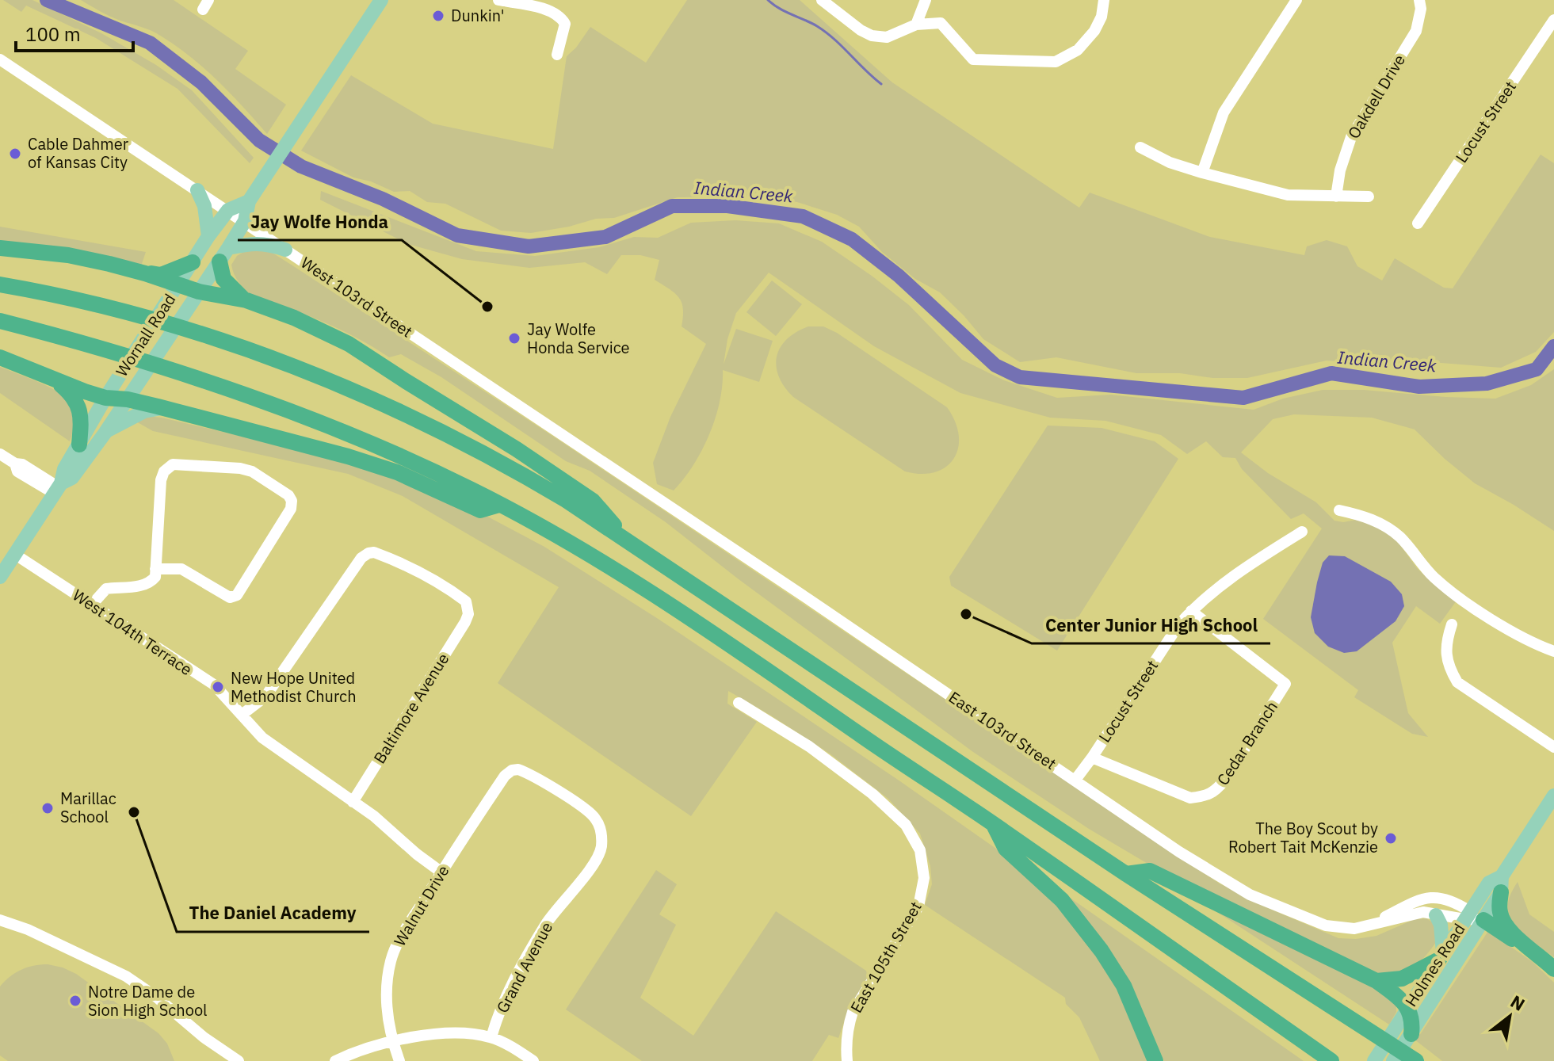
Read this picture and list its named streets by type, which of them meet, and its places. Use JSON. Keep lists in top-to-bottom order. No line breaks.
{"streets":{"main road":["Wornall Road","Holmes Road"],"street":["Oakdell Drive","Locust Street","West 103rd Street","West 104th Terrace","Baltimore Avenue","East 103rd Street","Cedar Branch","Walnut Drive","East 105th Street","Grand Avenue"]},"crossings":[["Locust Street","East 103rd Street"],["Locust Street","Cedar Branch"],["West 103rd Street","Wornall Road"],["West 103rd Street","East 103rd Street"],["Wornall Road","West 104th Terrace"],["West 104th Terrace","Baltimore Avenue"],["West 104th Terrace","Walnut Drive"],["East 103rd Street","Holmes Road"],["Walnut Drive","Grand Avenue"]],"water":["Indian Creek"],"places":["Dunkin'","Cable Dahmer of Kansas City","Jay Wolfe Honda","Jay Wolfe Honda Service","Center Junior High School","New Hope United Methodist Church","Marillac School","The Daniel Academy","The Boy Scout by Robert Tait McKenzie","Notre Dame de Sion High School"],"scale_bar":"100 m","north":"top right"}
